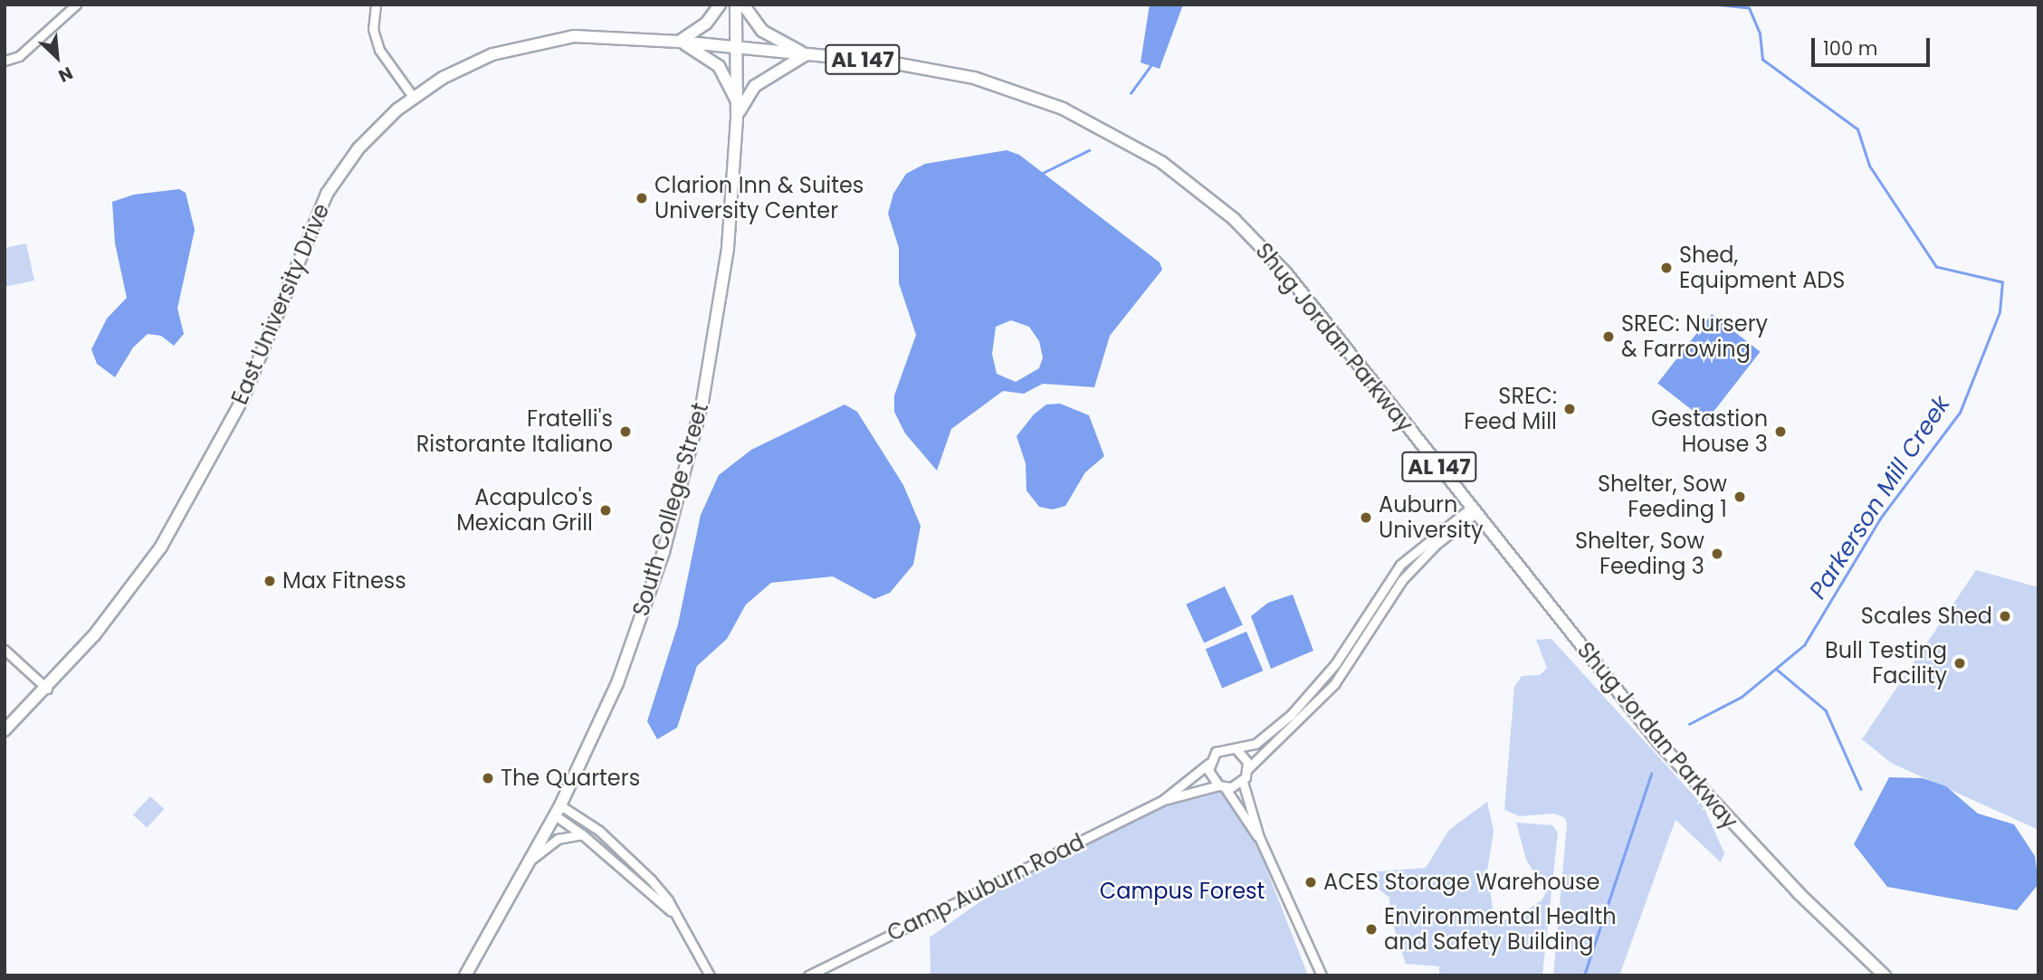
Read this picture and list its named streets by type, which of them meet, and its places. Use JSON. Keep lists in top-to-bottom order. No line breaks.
{"streets":{"main road":["AL 147","East University Drive","Shug Jordan Parkway","South College Street"],"street":["Camp Auburn Road"]},"crossings":[["East University Drive","Shug Jordan Parkway"],["East University Drive","South College Street"],["Shug Jordan Parkway","South College Street"]],"water":["Parkerson Mill Creek"],"parks":["Campus Forest"],"places":["Clarion Inn & Suites University Center","Shed, Equipment ADS","SREC: Nursery & Farrowing","SREC: Feed Mill","Fratelli's Ristorante Italiano","Gestastion House 3","Shelter, Sow Feeding 1","Acapulco's Mexican Grill","Auburn University","Shelter, Sow Feeding 3","Max Fitness","Scales Shed","Bull Testing Facility","The Quarters","ACES Storage Warehouse","Environmental Health and Safety Building"],"scale_bar":"100 m","north":"bottom right"}
